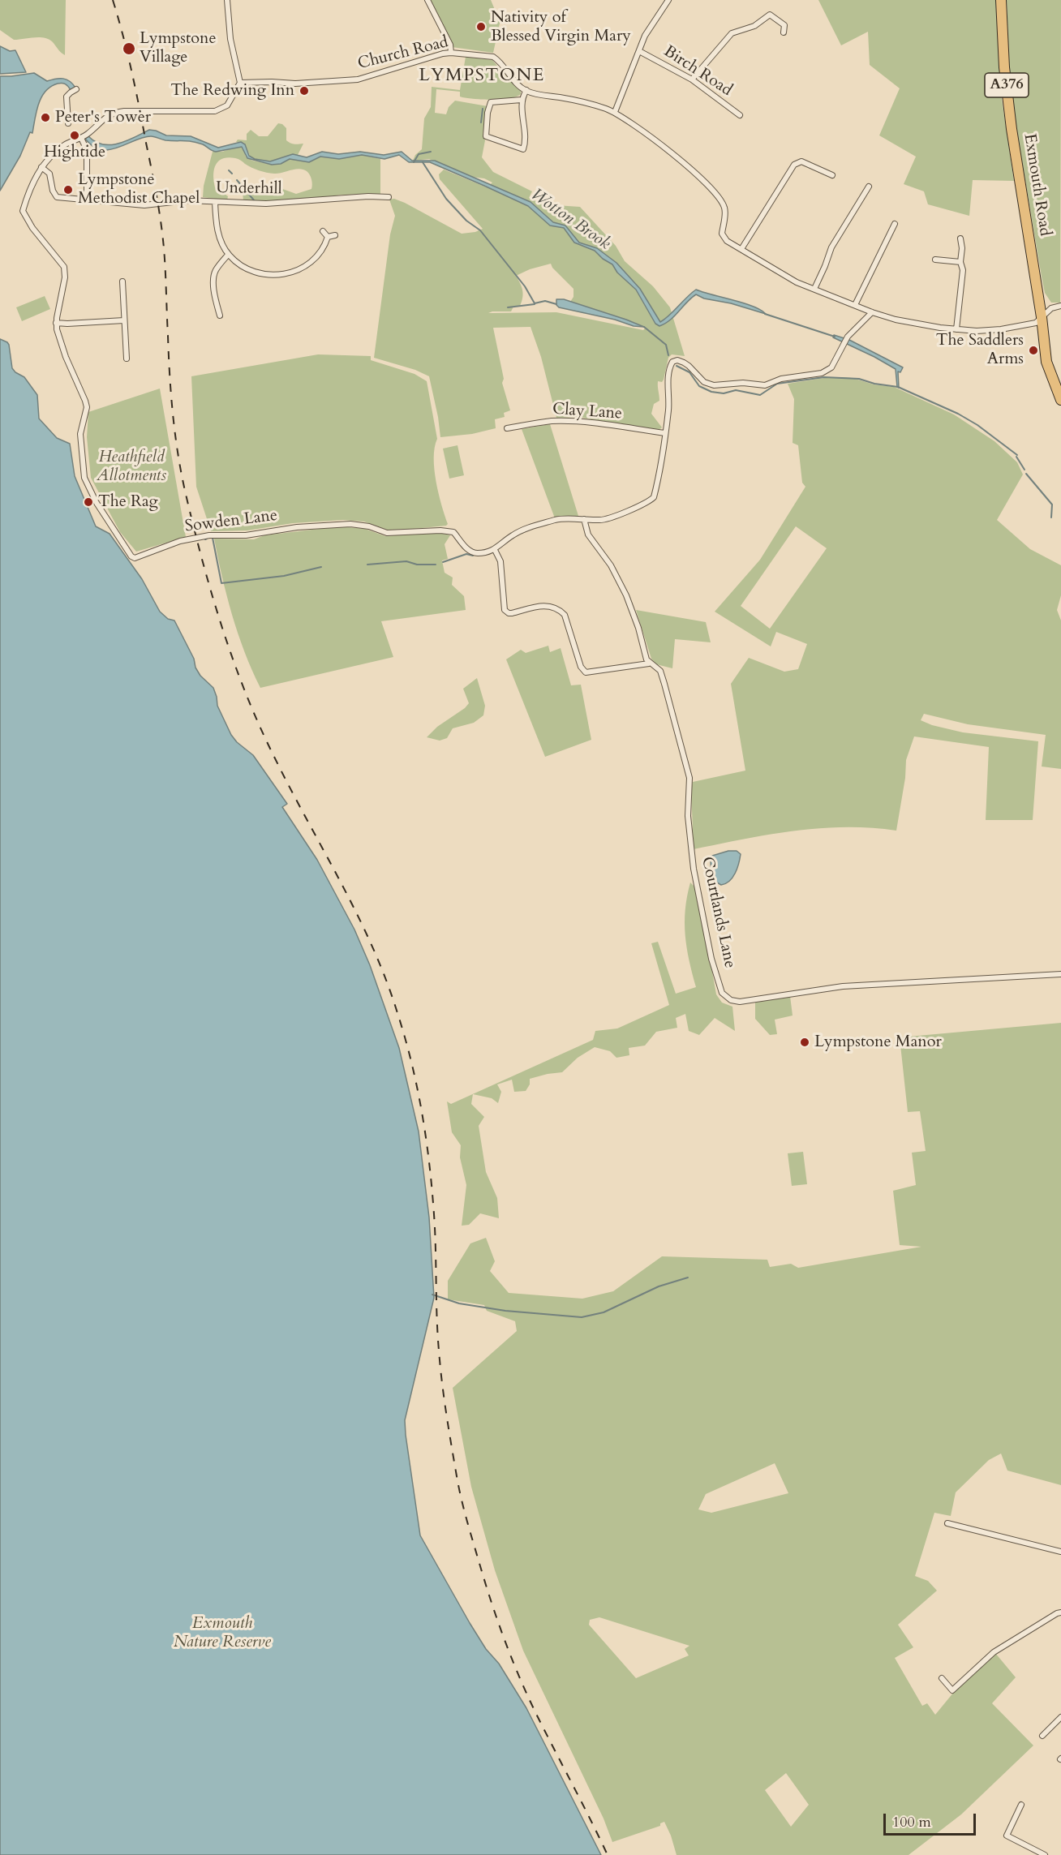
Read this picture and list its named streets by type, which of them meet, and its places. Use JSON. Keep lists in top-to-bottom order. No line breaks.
{"streets":{"highway":["A376","Exmouth Road"],"street":["Church Road","Birch Road","Underhill","Clay Lane","Sowden Lane","Courtlands Lane"]},"crossings":[["Underhill","Sowden Lane"]],"districts":["LYMPSTONE"],"water":["Wotton Brook"],"parks":["Heathfield Allotments","Exmouth Nature Reserve"],"places":["Nativity of Blessed Virgin Mary","Lympstone Village","The Redwing Inn","Peter's Tower","Hightide","Lympstone Methodist Chapel","The Saddlers Arms","The Rag","Lympstone Manor"],"scale_bar":"100 m"}
